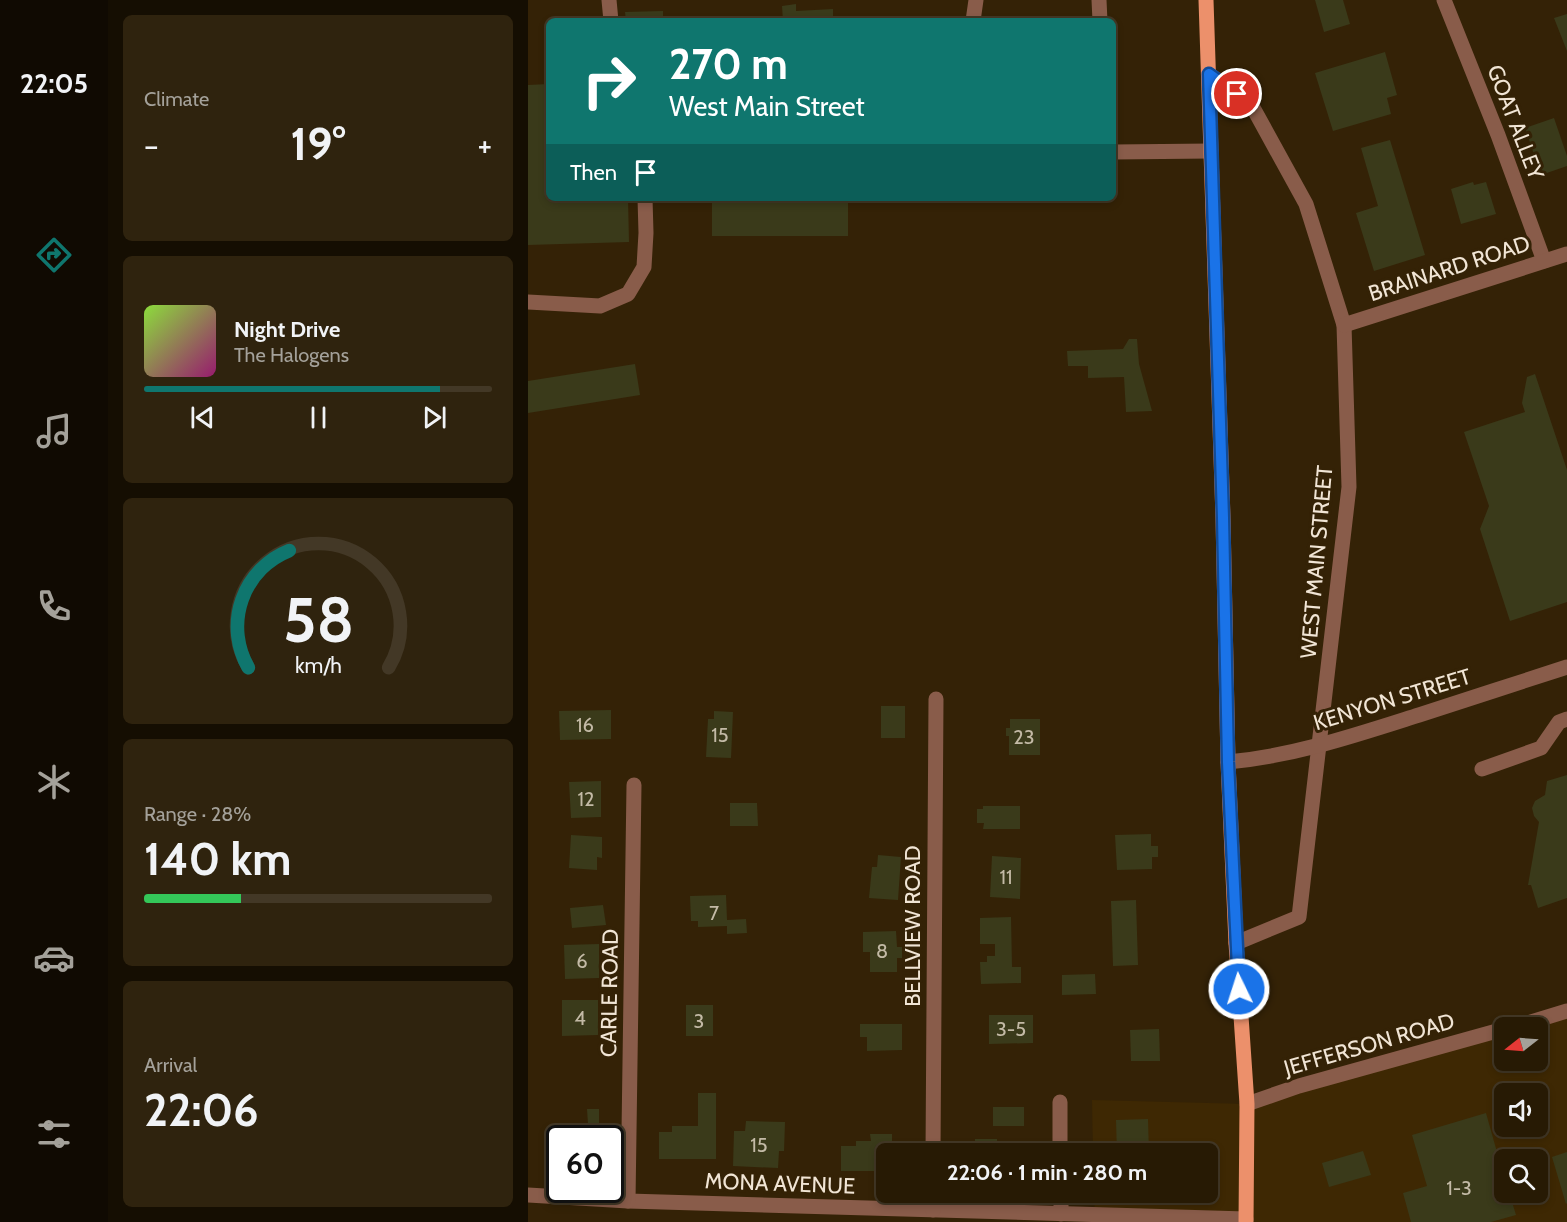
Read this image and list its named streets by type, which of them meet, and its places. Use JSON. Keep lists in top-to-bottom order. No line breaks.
{"streets":{"street":["GOAT ALLEY","BRAINARD ROAD","WEST MAIN STREET","KENYON STREET","BELLVIEW ROAD","CARLE ROAD","JEFFERSON ROAD","MONA AVENUE"]},"crossings":[["GOAT ALLEY","BRAINARD ROAD"],["BRAINARD ROAD","WEST MAIN STREET"],["WEST MAIN STREET","KENYON STREET"],["CARLE ROAD","MONA AVENUE"]],"house_numbers":["16","15","23","12","11","7","8","6","4","3","3-5","15","1-3"],"north":"left","page":{"tabs":"22:05","tile":["Climate",["Range · 28%","140 km"],["Arrival","22:06"]],"turn":["270 m","West Main Street"],"heat":["−","19°","+"],"then":"Then","song":["Night Drive","The Halogens"],"limit":"60","trip":"22:06 · 1 min · 280 m","gauge":["58","km/h"]}}
